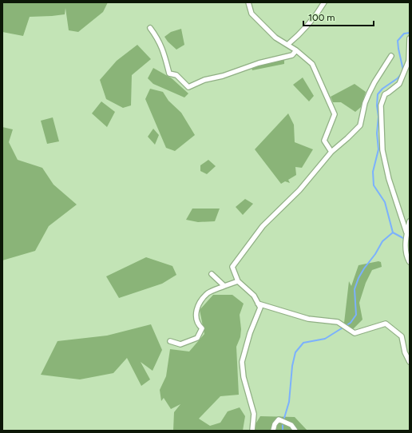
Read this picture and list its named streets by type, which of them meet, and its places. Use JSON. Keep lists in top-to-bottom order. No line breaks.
{"scale_bar":"100 m"}
